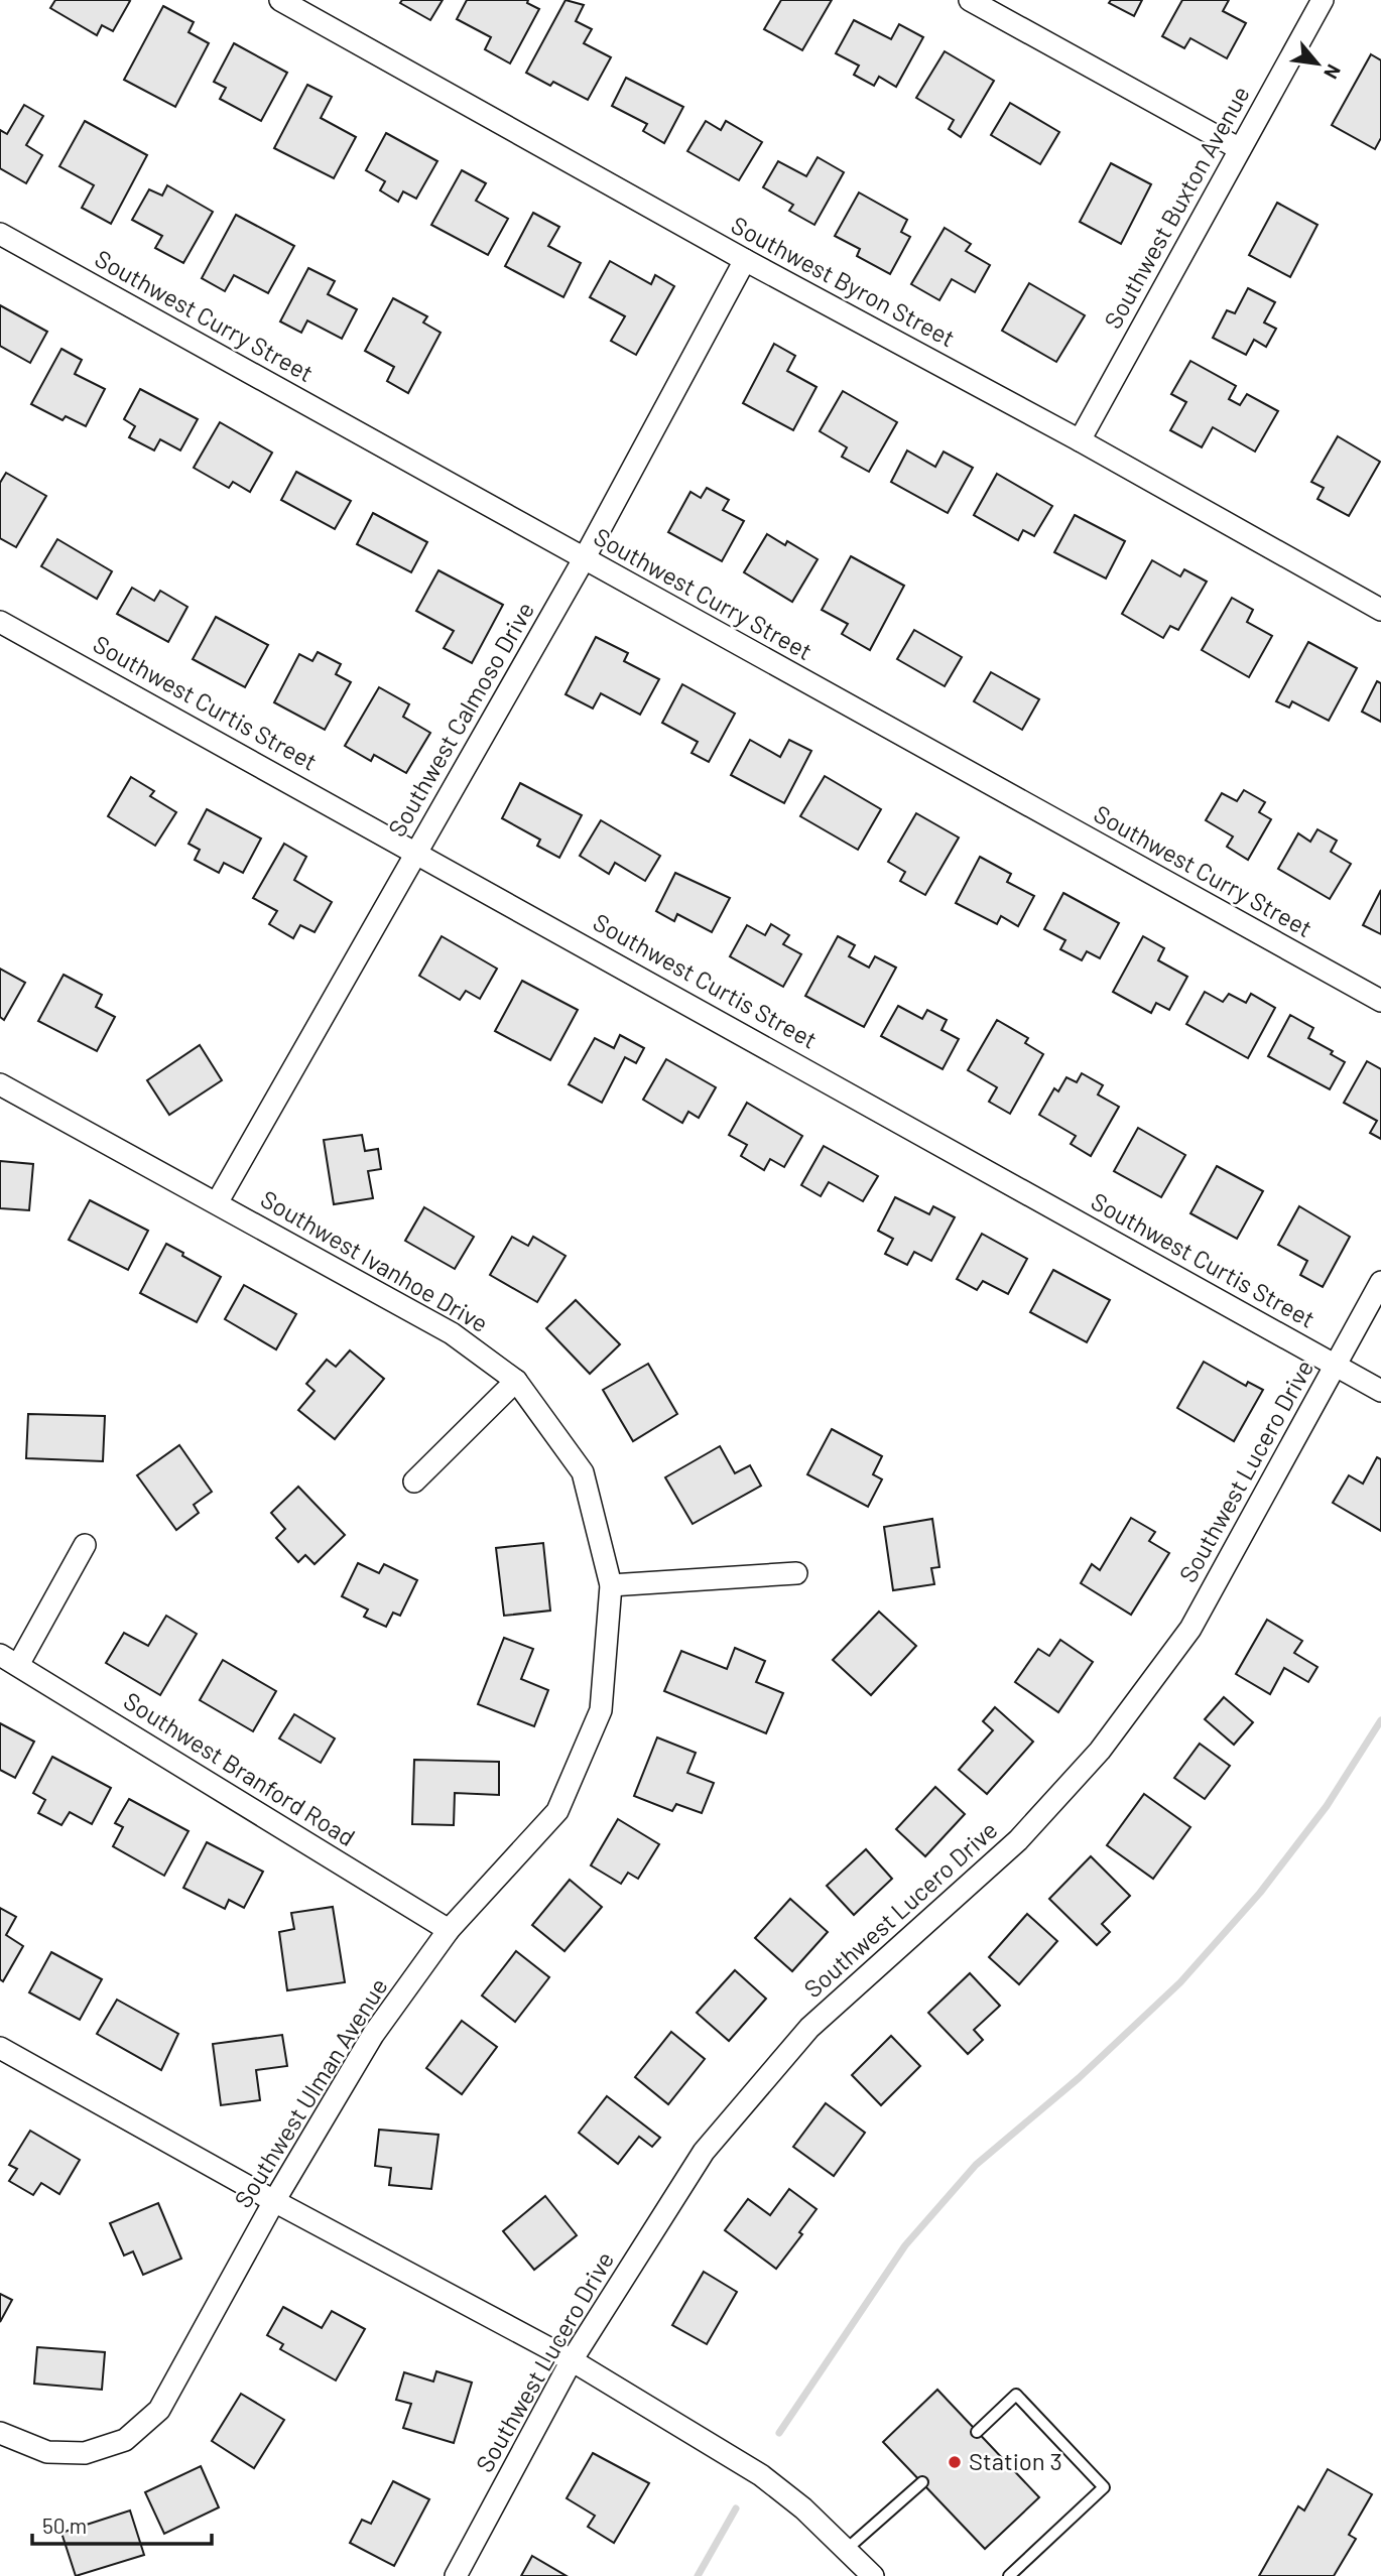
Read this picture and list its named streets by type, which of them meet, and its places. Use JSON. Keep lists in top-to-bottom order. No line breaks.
{"streets":{"street":["Southwest Buxton Avenue","Southwest Byron Street","Southwest Curry Street","Southwest Curtis Street","Southwest Calmoso Drive","Southwest Ivanhoe Drive","Southwest Lucero Drive","Southwest Branford Road","Southwest Ulman Avenue"]},"crossings":[["Southwest Buxton Avenue","Southwest Byron Street"],["Southwest Byron Street","Southwest Calmoso Drive"],["Southwest Curry Street","Southwest Calmoso Drive"],["Southwest Curtis Street","Southwest Calmoso Drive"],["Southwest Curtis Street","Southwest Lucero Drive"],["Southwest Calmoso Drive","Southwest Ivanhoe Drive"],["Southwest Ivanhoe Drive","Southwest Ulman Avenue"],["Southwest Branford Road","Southwest Ulman Avenue"]],"places":["Station 3"],"scale_bar":"50 m","north":"bottom right"}
